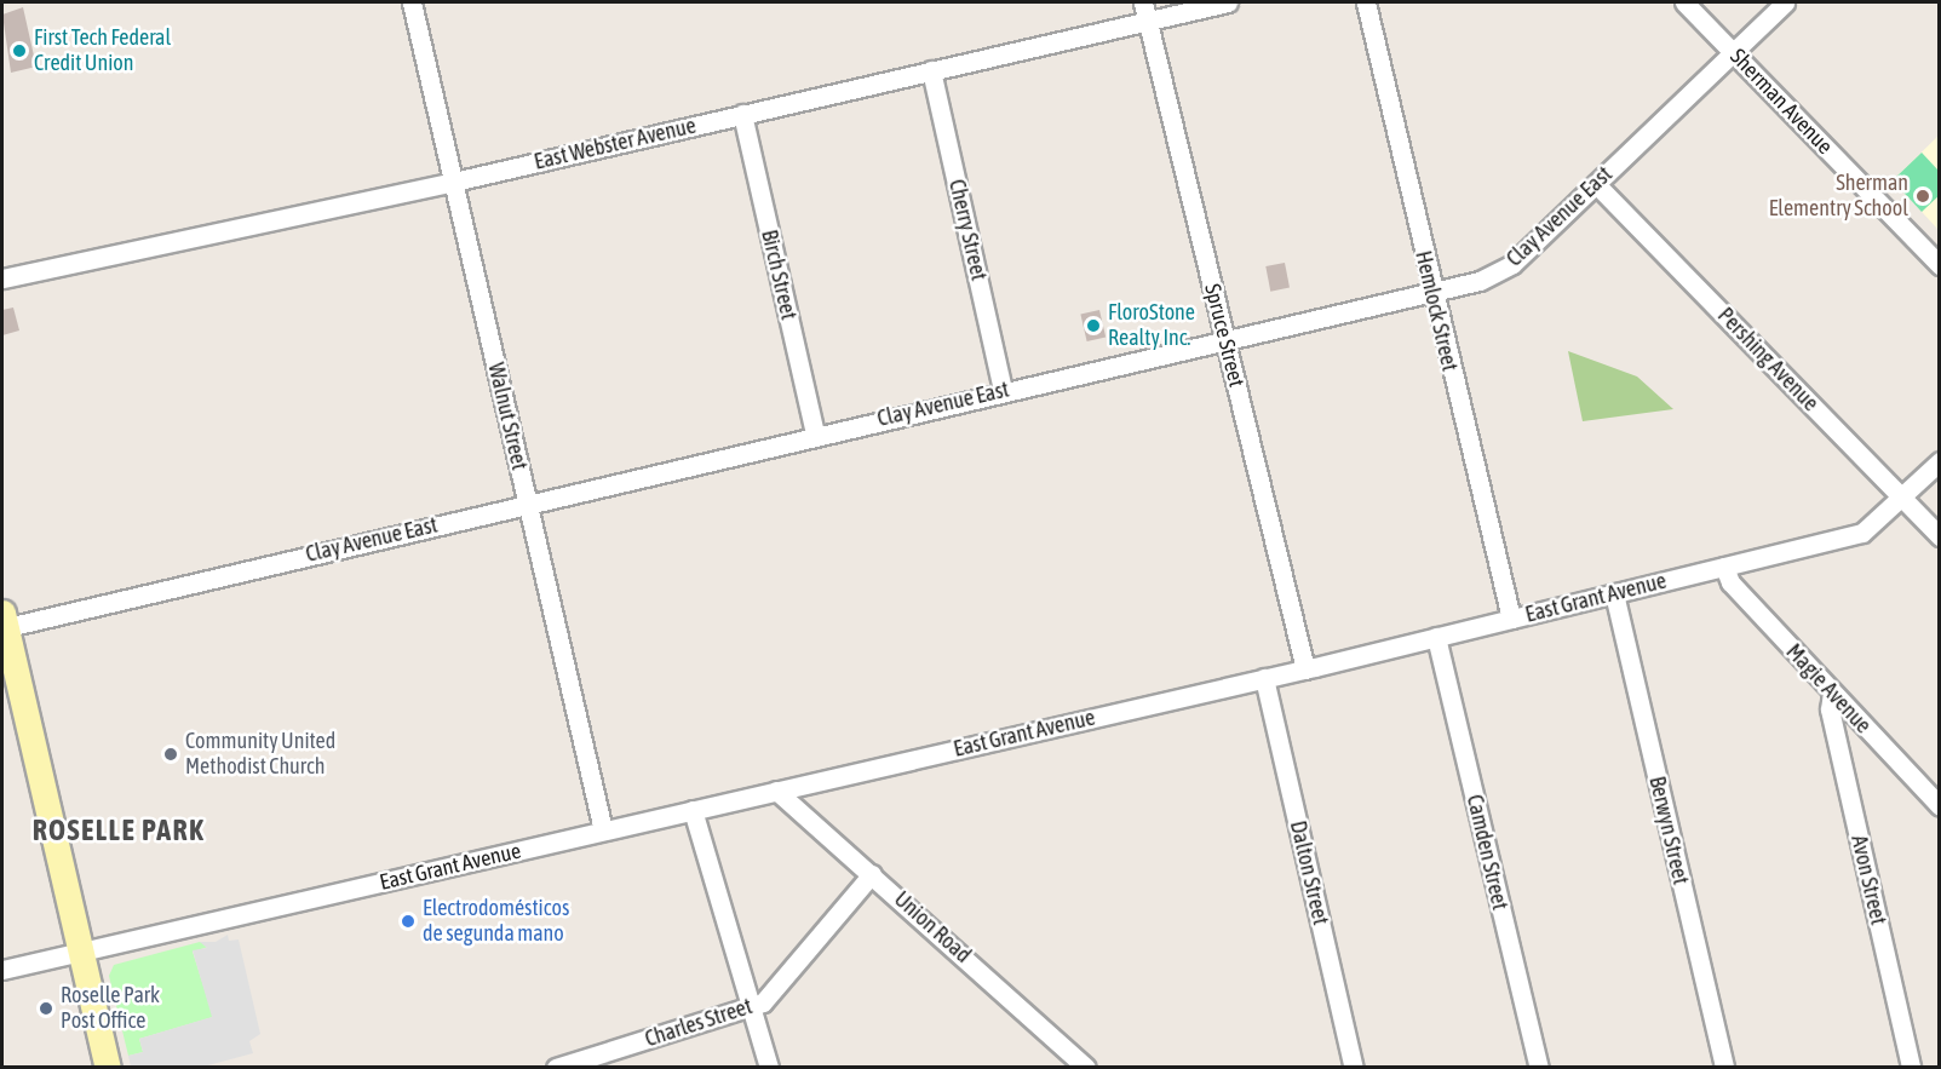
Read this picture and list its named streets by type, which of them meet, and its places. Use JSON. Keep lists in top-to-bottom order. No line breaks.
{"streets":{"street":["Sherman Avenue","East Webster Avenue","Clay Avenue East","Cherry Street","Birch Street","Hemlock Street","Spruce Street","Pershing Avenue","Walnut Street","East Grant Avenue","Magie Avenue","Berwyn Street","Camden Street","Dalton Street","Avon Street","Union Road","Charles Street"]},"crossings":[["Sherman Avenue","Clay Avenue East"],["East Webster Avenue","Cherry Street"],["East Webster Avenue","Birch Street"],["East Webster Avenue","Spruce Street"],["East Webster Avenue","Walnut Street"],["Clay Avenue East","Cherry Street"],["Clay Avenue East","Birch Street"],["Clay Avenue East","Hemlock Street"],["Clay Avenue East","Spruce Street"],["Clay Avenue East","Pershing Avenue"],["Clay Avenue East","Walnut Street"],["Hemlock Street","East Grant Avenue"],["Spruce Street","East Grant Avenue"],["Pershing Avenue","East Grant Avenue"],["Walnut Street","East Grant Avenue"],["East Grant Avenue","Magie Avenue"],["East Grant Avenue","Berwyn Street"],["East Grant Avenue","Camden Street"],["East Grant Avenue","Dalton Street"],["East Grant Avenue","Union Road"],["Magie Avenue","Avon Street"],["Union Road","Charles Street"]],"districts":["ROSELLE PARK"],"places":["First Tech Federal Credit Union","Sherman Elementry School","FloroStone Realty Inc.","Community United Methodist Church","Electrodomésticos de segunda mano","Roselle Park Post Office"]}
